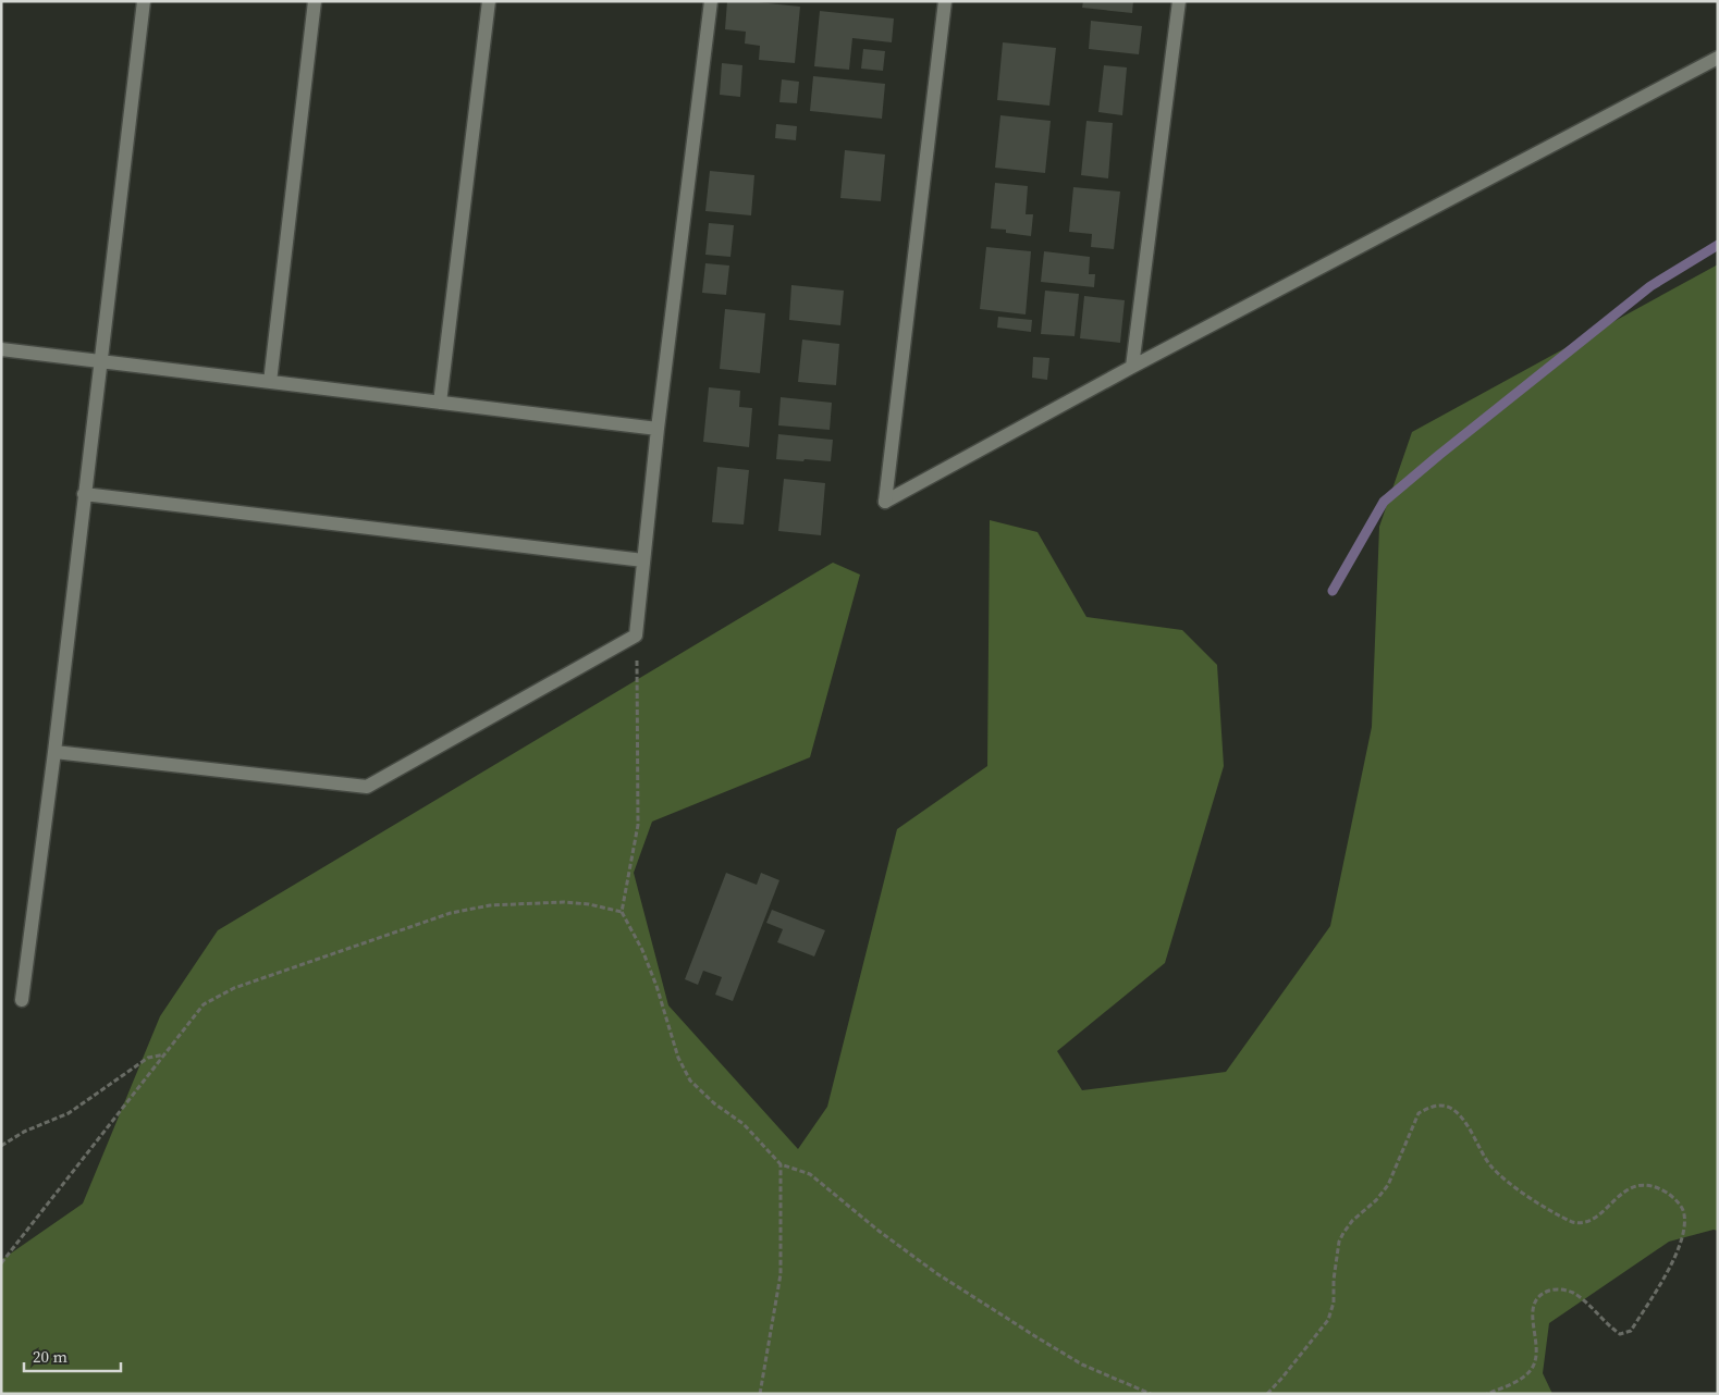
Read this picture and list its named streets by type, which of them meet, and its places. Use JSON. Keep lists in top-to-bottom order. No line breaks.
{"scale_bar":"20 m"}
